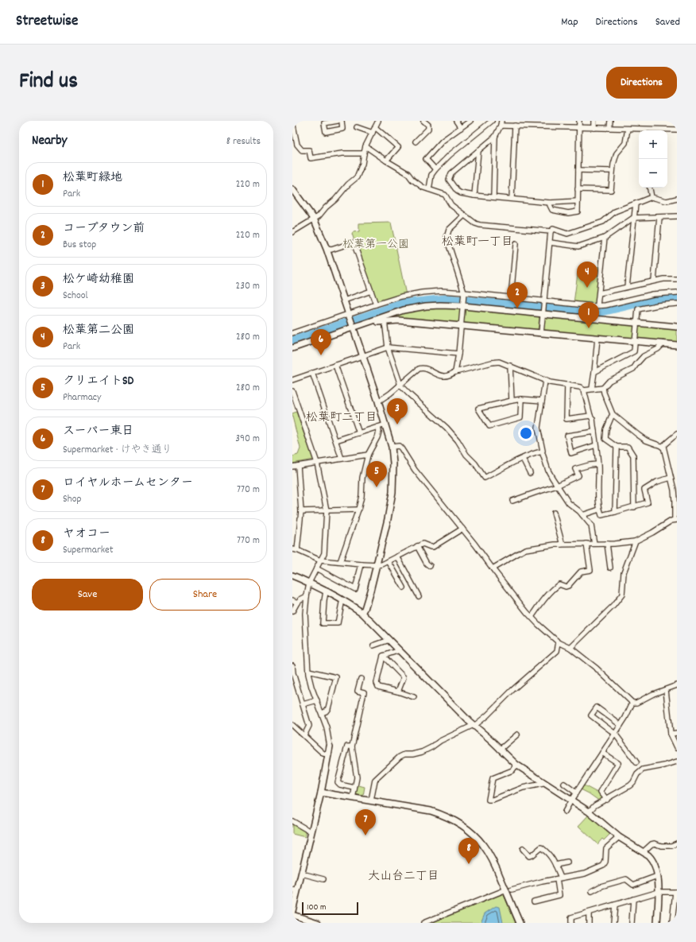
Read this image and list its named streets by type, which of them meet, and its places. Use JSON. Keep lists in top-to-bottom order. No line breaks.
{"districts":["松葉町一丁目","松葉町二丁目","大山台二丁目"],"parks":["松葉第一公園"],"scale_bar":"100 m","page":{"header":"Streetwise","nav":["Map","Directions","Saved"],"title":"Find us","buttons":["Directions",["Save","Share"]],"heading":["Nearby","8 results"],"map_buttons":["+","−"],"list":[{"mark":"1","name":"松葉町緑地","note":"Park","value":"220 m"},{"mark":"2","name":"コープタウン前","note":"Bus stop","value":"220 m"},{"mark":"3","name":"松ケ崎幼稚園","note":"School","value":"230 m"},{"mark":"4","name":"松葉第二公園","note":"Park","value":"280 m"},{"mark":"5","name":"クリエイトSD","note":"Pharmacy","value":"280 m"},{"mark":"6","name":"スーパー東日","note":"Supermarket · けやき通り","value":"390 m"},{"mark":"7","name":"ロイヤルホームセンター","note":"Shop","value":"770 m"},{"mark":"8","name":"ヤオコー","note":"Supermarket","value":"770 m"}],"pins":["4","2","1","6","3","5","7","8"],"scale":"100 m"}}
